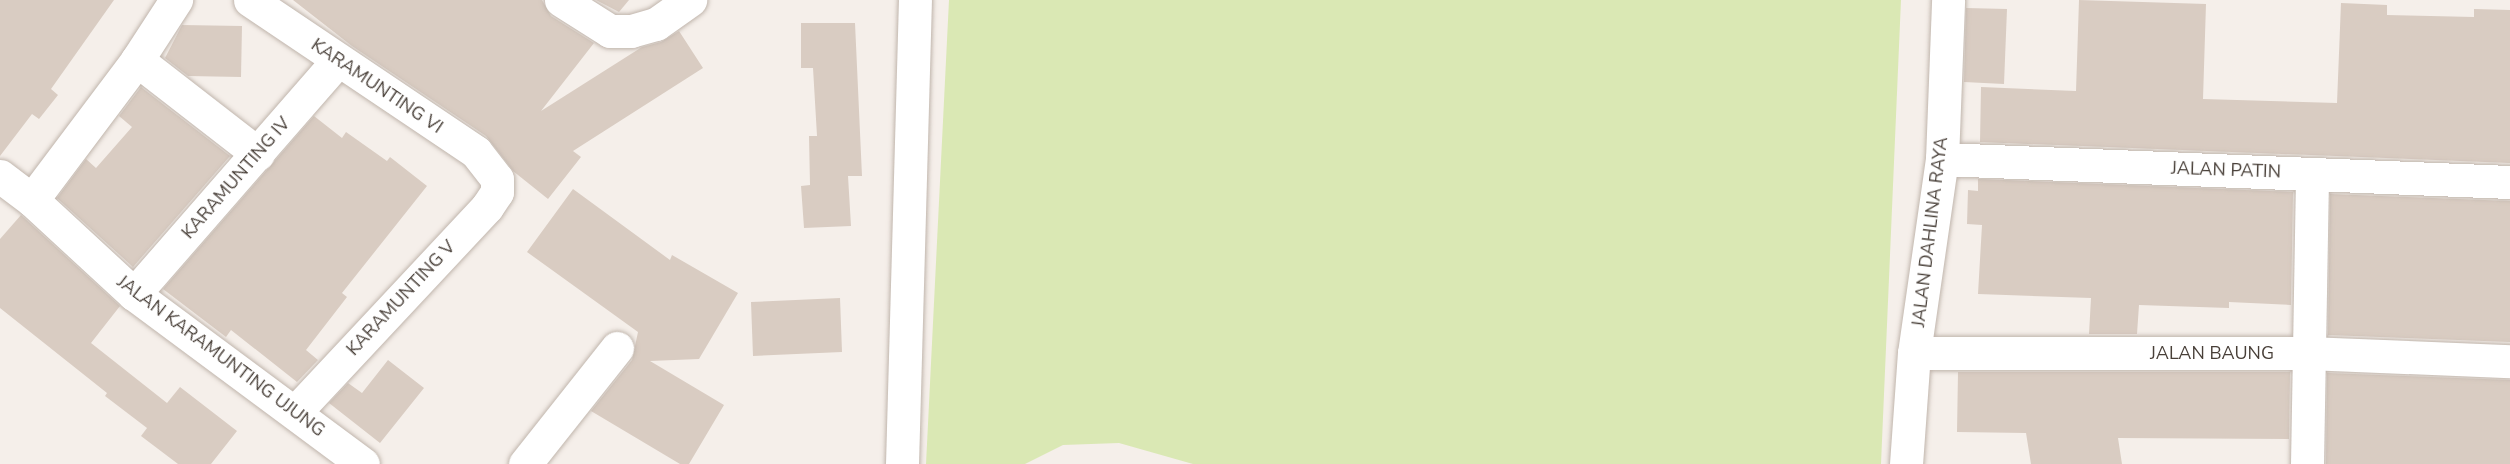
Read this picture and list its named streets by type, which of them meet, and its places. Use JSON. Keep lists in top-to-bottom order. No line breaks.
{"streets":{"street":["KARAMUNTING VI","JALAN PATIN","KARAMUNTING IV","JALAN DAHLINA RAYA","KARAMUNTING V","JALAN BAUNG","JALAN KARAMUNTING UJUNG"]},"crossings":[["KARAMUNTING VI","KARAMUNTING IV"],["KARAMUNTING VI","KARAMUNTING V"],["JALAN PATIN","JALAN DAHLINA RAYA"],["KARAMUNTING IV","JALAN KARAMUNTING UJUNG"],["JALAN DAHLINA RAYA","JALAN BAUNG"],["KARAMUNTING V","JALAN KARAMUNTING UJUNG"]]}
